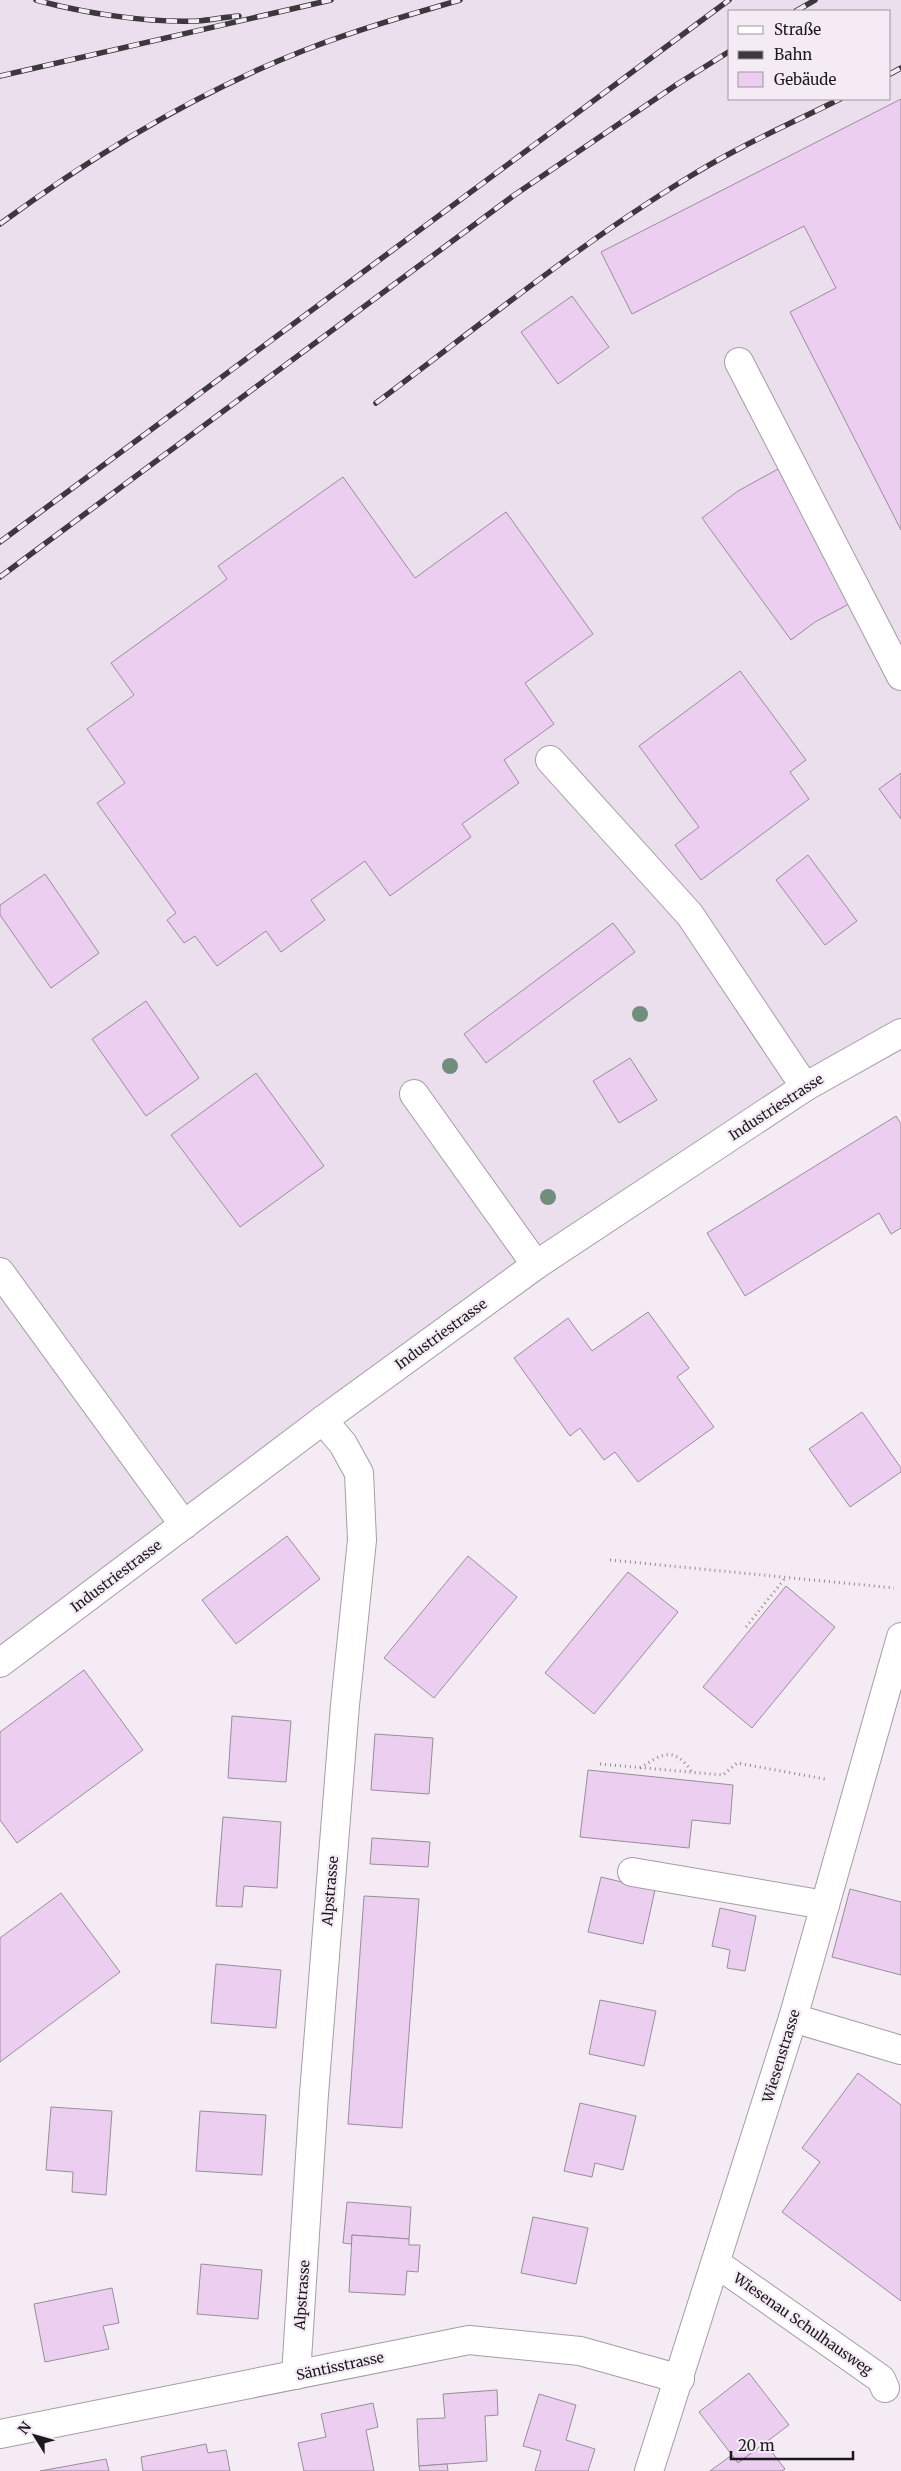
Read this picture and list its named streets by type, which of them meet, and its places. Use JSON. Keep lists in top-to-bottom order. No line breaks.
{"streets":{"street":["Industriestrasse","Alpstrasse","Wiesenstrasse","Wiesenau Schulhausweg","Säntisstrasse"]},"crossings":[["Industriestrasse","Alpstrasse"],["Alpstrasse","Säntisstrasse"],["Wiesenstrasse","Wiesenau Schulhausweg"],["Wiesenstrasse","Säntisstrasse"]],"legend":["Straße","Bahn","Gebäude"],"scale_bar":"20 m","north":"top left"}
